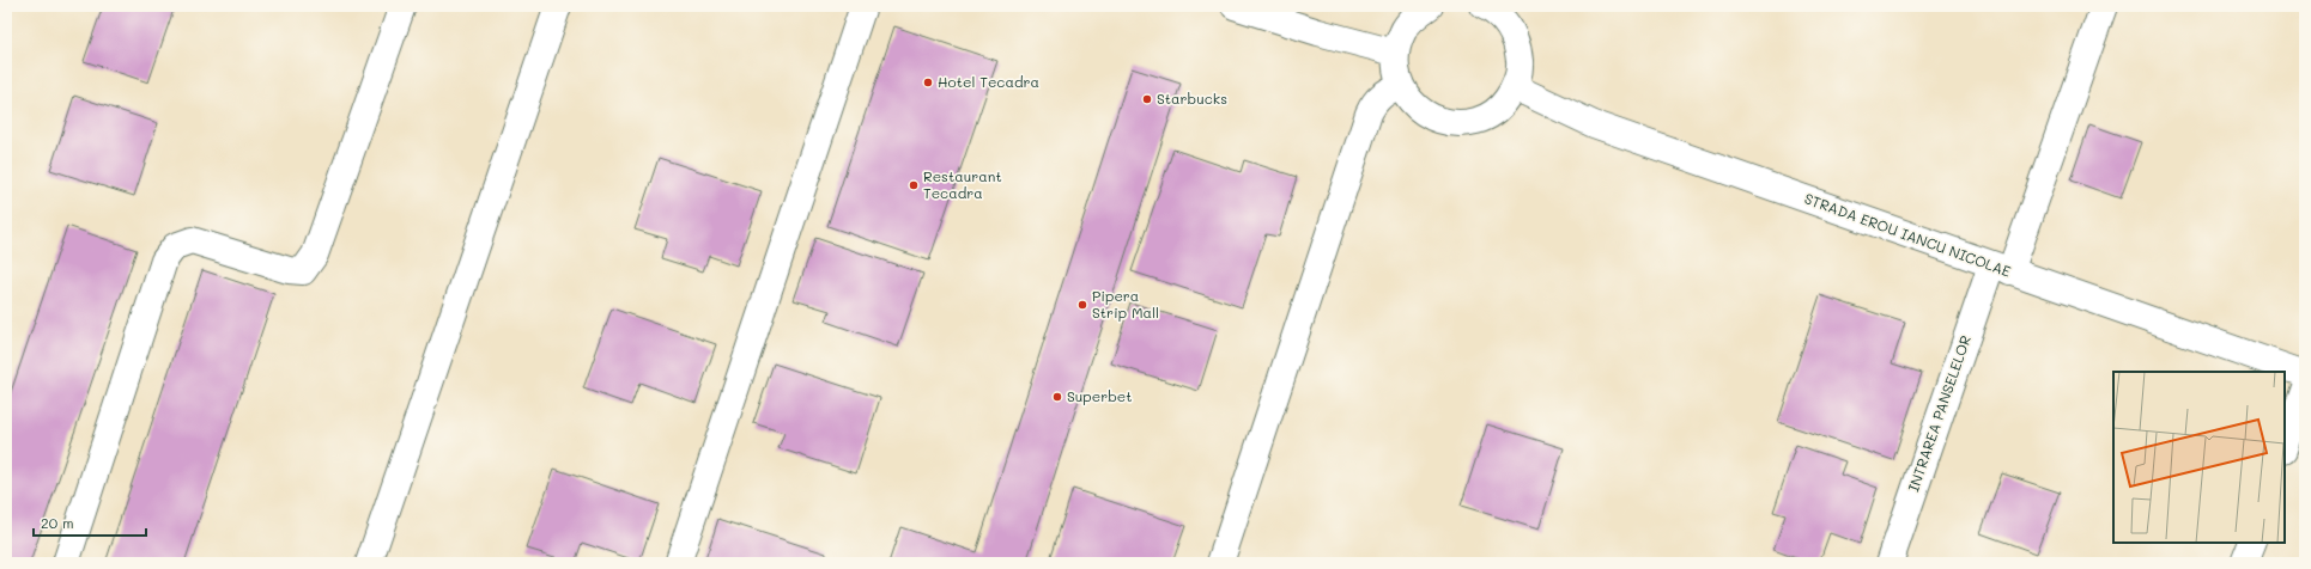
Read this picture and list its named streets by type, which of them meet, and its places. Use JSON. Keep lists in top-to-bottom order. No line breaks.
{"streets":{"street":["STRADA EROU IANCU NICOLAE","INTRAREA PANSELELOR"]},"crossings":[["STRADA EROU IANCU NICOLAE","INTRAREA PANSELELOR"]],"places":["Hotel Tecadra","Starbucks","Restaurant Tecadra","Pipera Strip Mall","Superbet"],"scale_bar":"20 m"}
